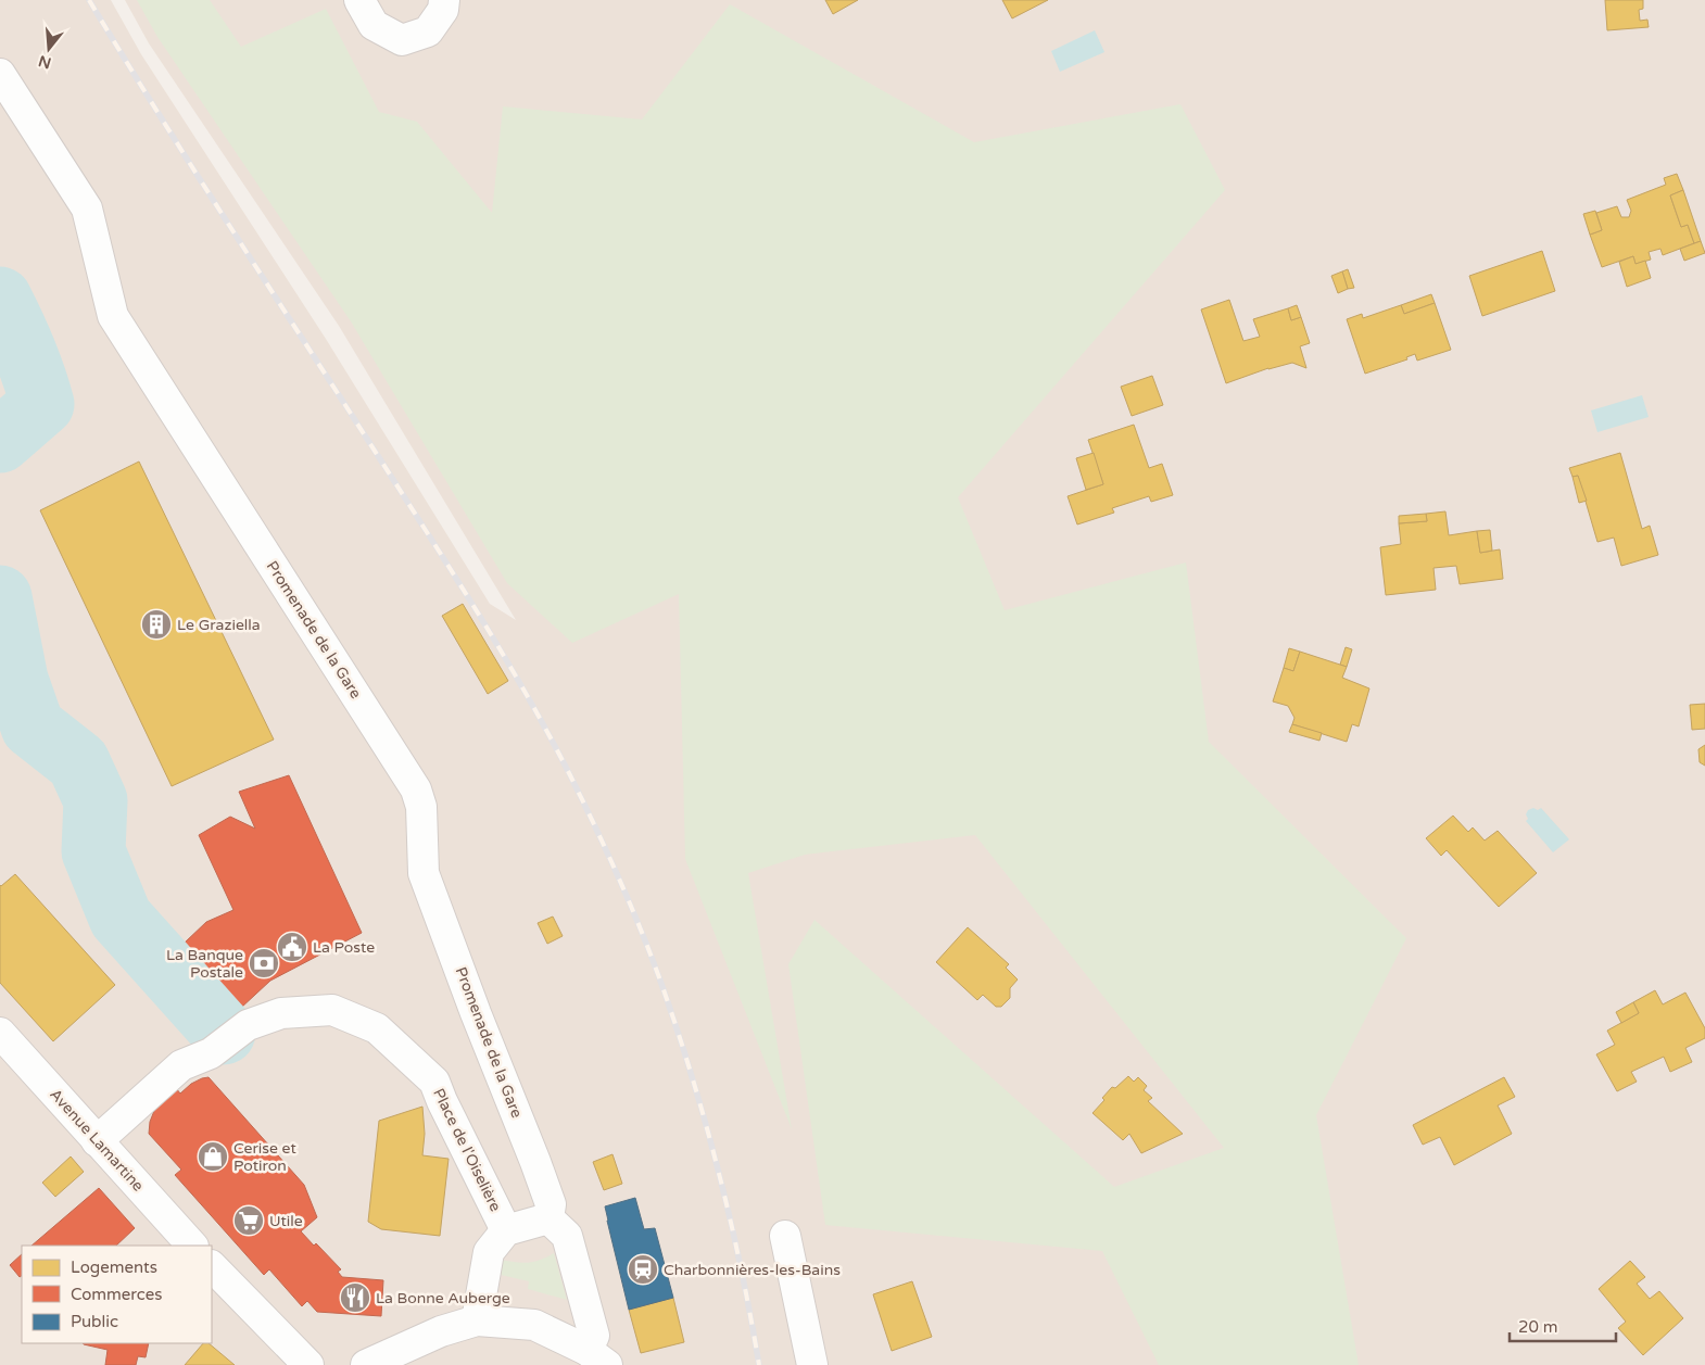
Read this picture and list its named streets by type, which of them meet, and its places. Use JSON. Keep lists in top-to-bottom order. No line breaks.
{"streets":{"street":["Promenade de la Gare","Avenue Lamartine","Place de l'Oiselière"]},"crossings":[["Avenue Lamartine","Place de l'Oiselière"]],"places":{"building":["Le Graziella"],"public building":["La Poste"],"bank":["La Banque Postale"],"shop":["Cerise et Potiron"],"supermarket":["Utile"],"station":["Charbonnières-les-Bains"],"restaurant":["La Bonne Auberge"]},"legend":["Logements","Commerces","Public"],"scale_bar":"20 m","north":"bottom"}
